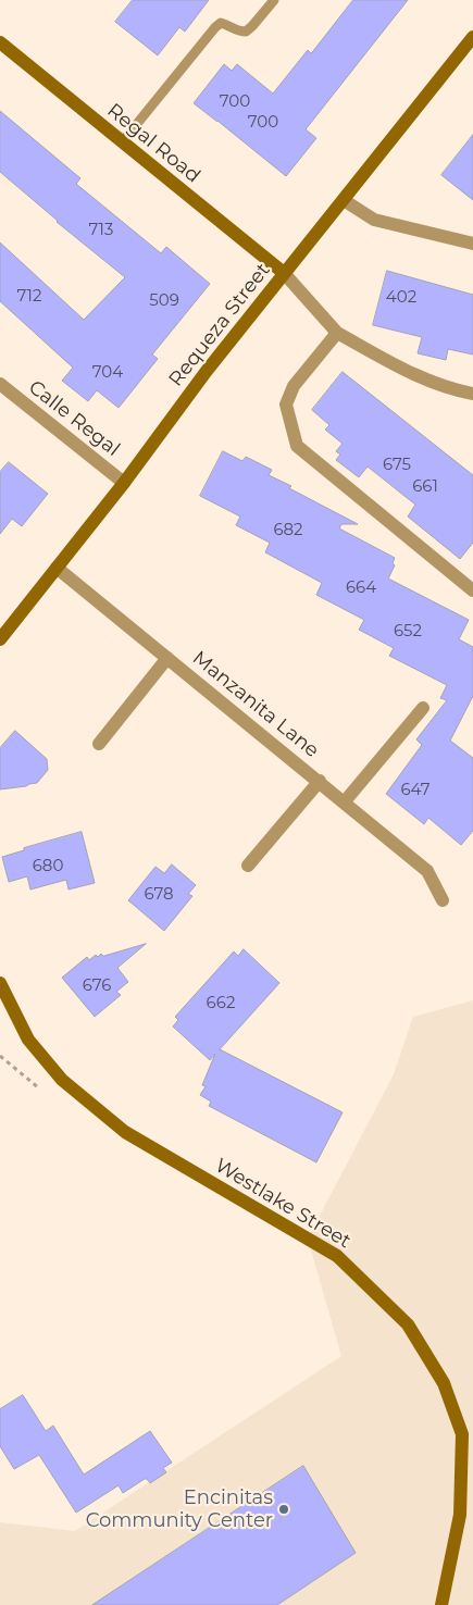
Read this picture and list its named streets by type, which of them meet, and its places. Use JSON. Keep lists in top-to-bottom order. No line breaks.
{"streets":{"street":["Regal Road","Requeza Street","Calle Regal","Manzanita Lane","Westlake Street"]},"crossings":[["Regal Road","Requeza Street"],["Requeza Street","Calle Regal"],["Requeza Street","Manzanita Lane"]],"places":["Encinitas Community Center"],"house_numbers":["700","700","713","712","402","509","704","675","661","682","664","652","647","680","678","676","662"]}
